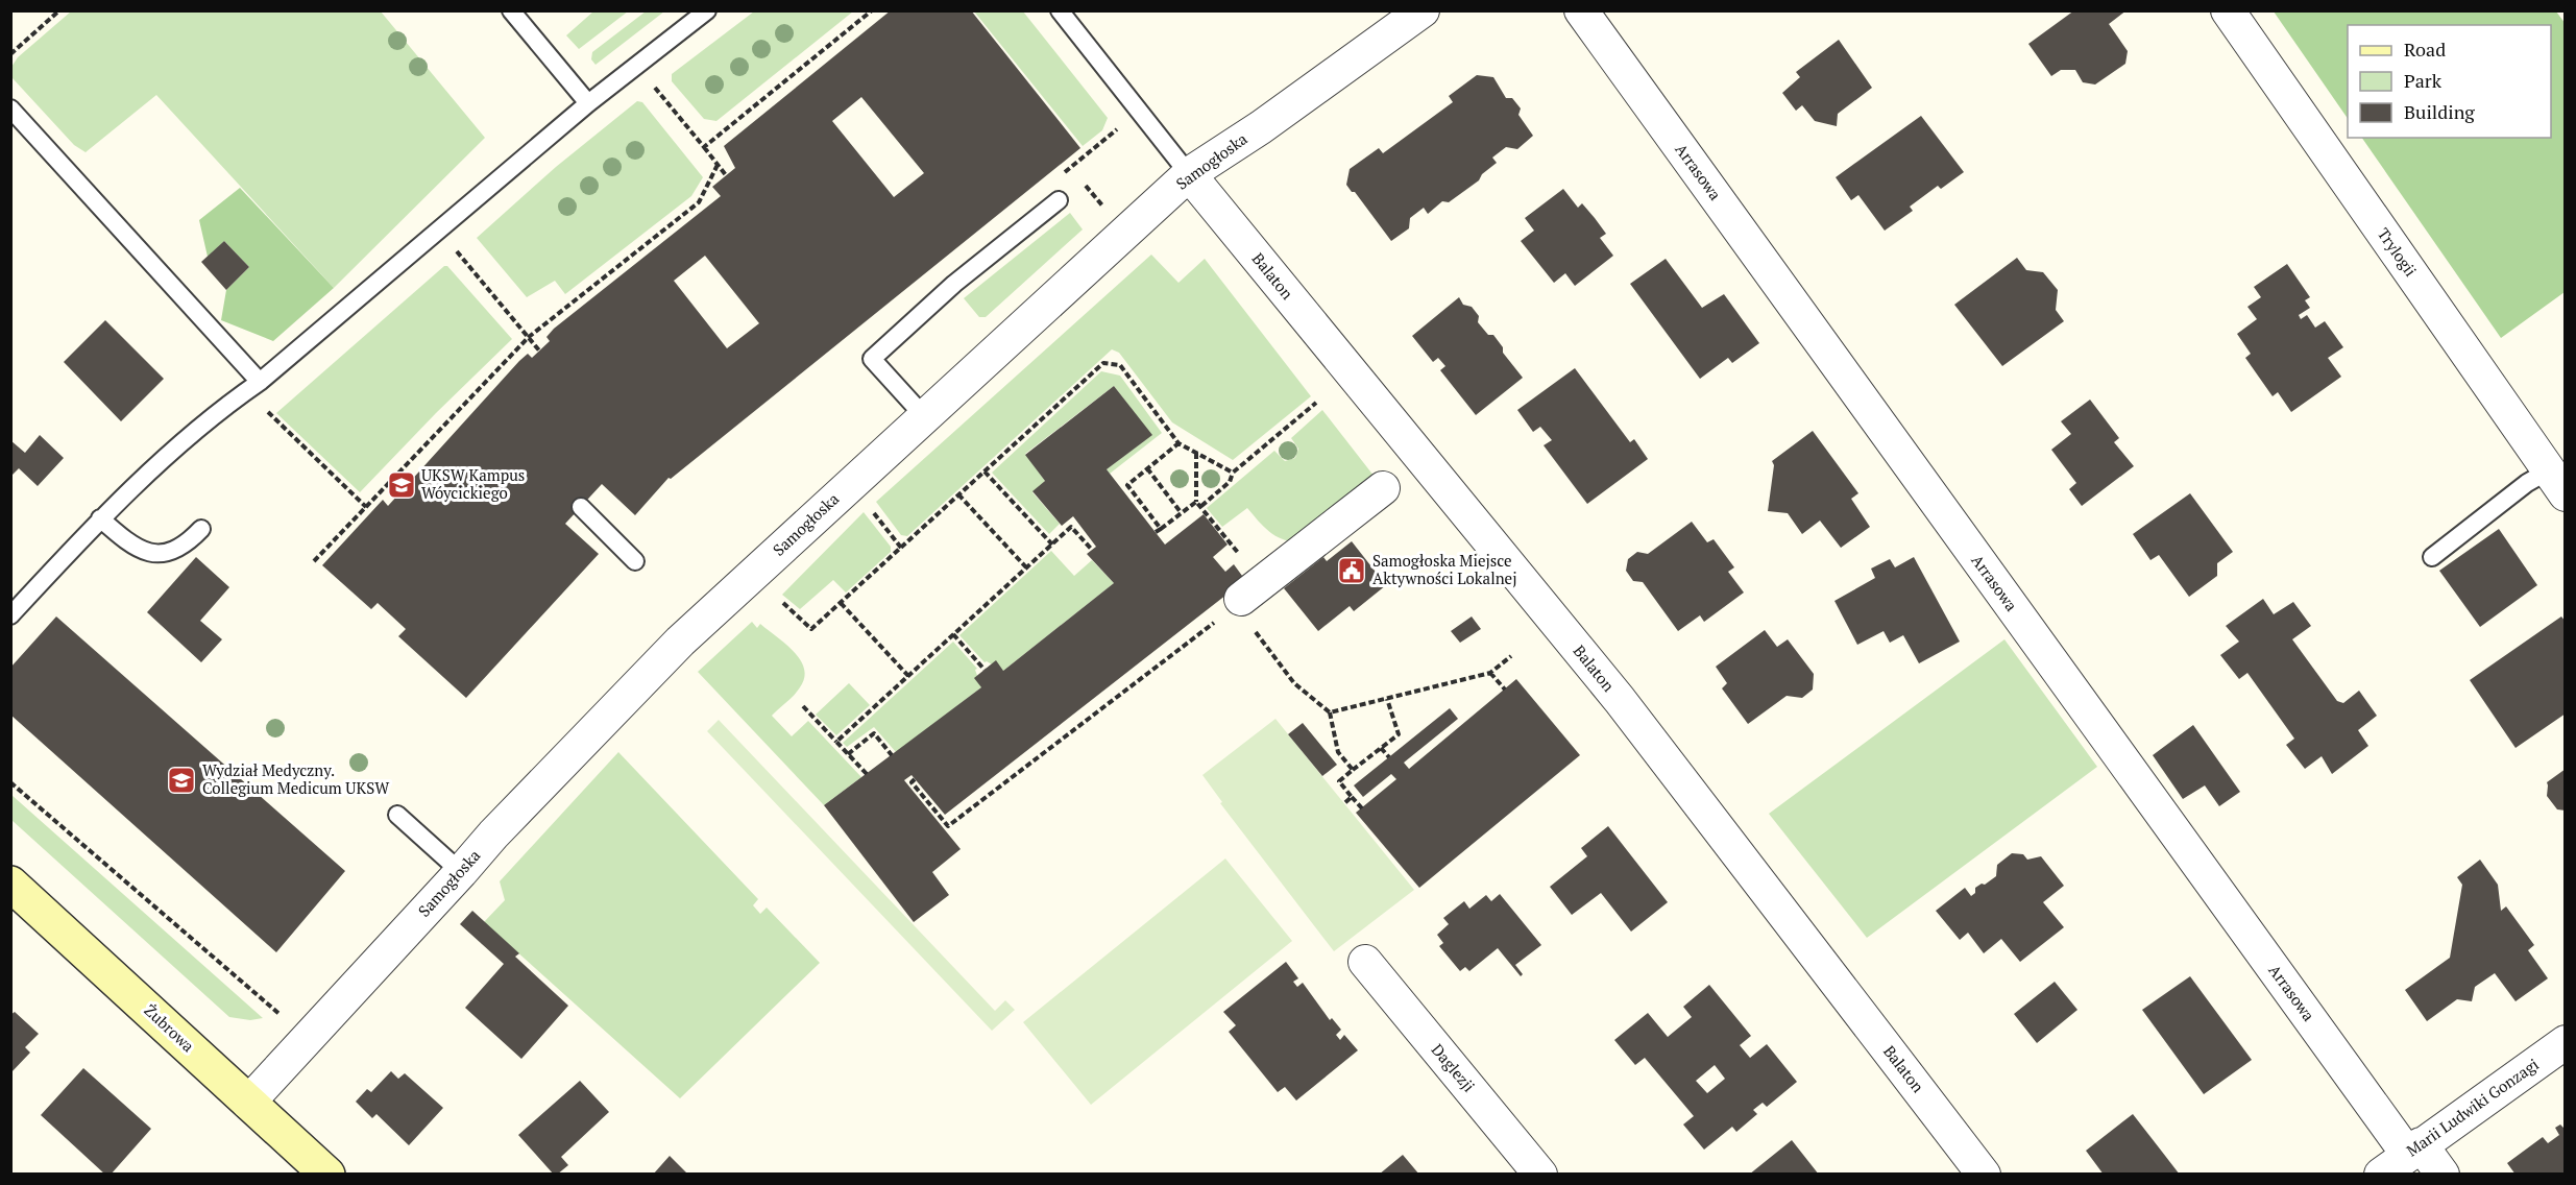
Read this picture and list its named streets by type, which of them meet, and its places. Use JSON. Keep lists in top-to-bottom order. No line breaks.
{"streets":{"street":["Samogłoska","Arrasowa","Trylogii","Balaton","Żubrowa","Daglezji","Marii Ludwiki Gonzagi"]},"crossings":[["Samogłoska","Balaton"],["Samogłoska","Żubrowa"],["Arrasowa","Marii Ludwiki Gonzagi"]],"places":{"school or university":["UKSW Kampus Wóycickiego","Wydział Medyczny. Collegium Medicum UKSW"],"public building":["Samogłoska Miejsce Aktywności Lokalnej"]},"legend":["Road","Park","Building"]}
